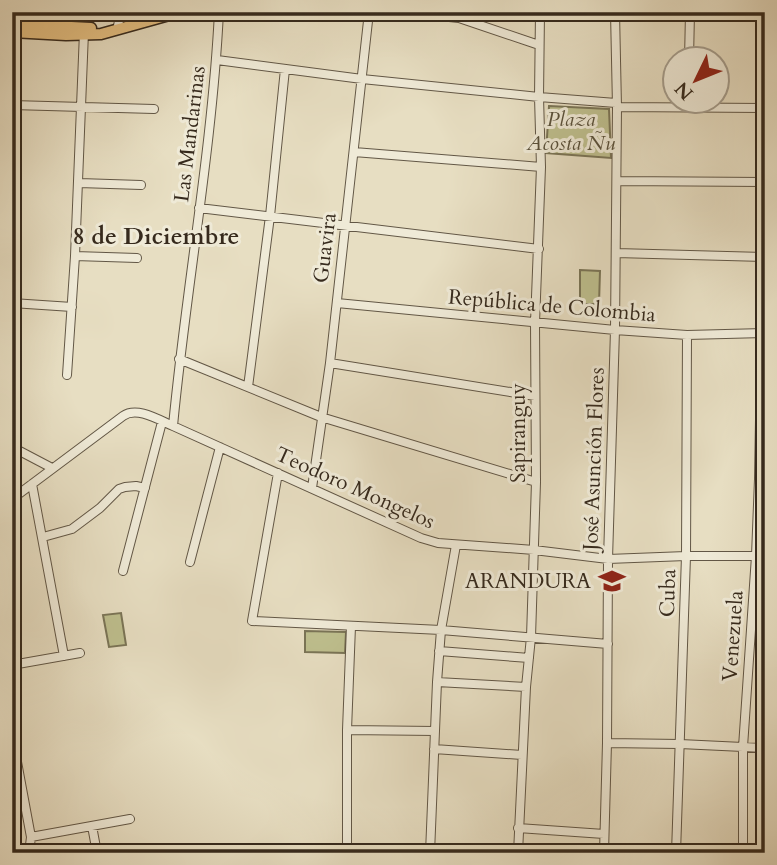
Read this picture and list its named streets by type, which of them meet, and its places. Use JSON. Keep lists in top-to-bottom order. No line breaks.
{"streets":{"street":["Las Mandarinas","Guavira","República de Colombia","Sapiranguy","José Asunción Flores","Teodoro Mongelos","Cuba","Venezuela"]},"crossings":[["Las Mandarinas","Teodoro Mongelos"],["Guavira","República de Colombia"],["Guavira","Teodoro Mongelos"],["República de Colombia","Sapiranguy"],["República de Colombia","José Asunción Flores"],["República de Colombia","Cuba"],["República de Colombia","Venezuela"],["Sapiranguy","Teodoro Mongelos"],["José Asunción Flores","Teodoro Mongelos"],["Teodoro Mongelos","Cuba"],["Teodoro Mongelos","Venezuela"]],"districts":["8 de Diciembre"],"parks":["Plaza Acosta Ñu"],"places":{"school or university":["ARANDURA"]},"north":"bottom left"}
